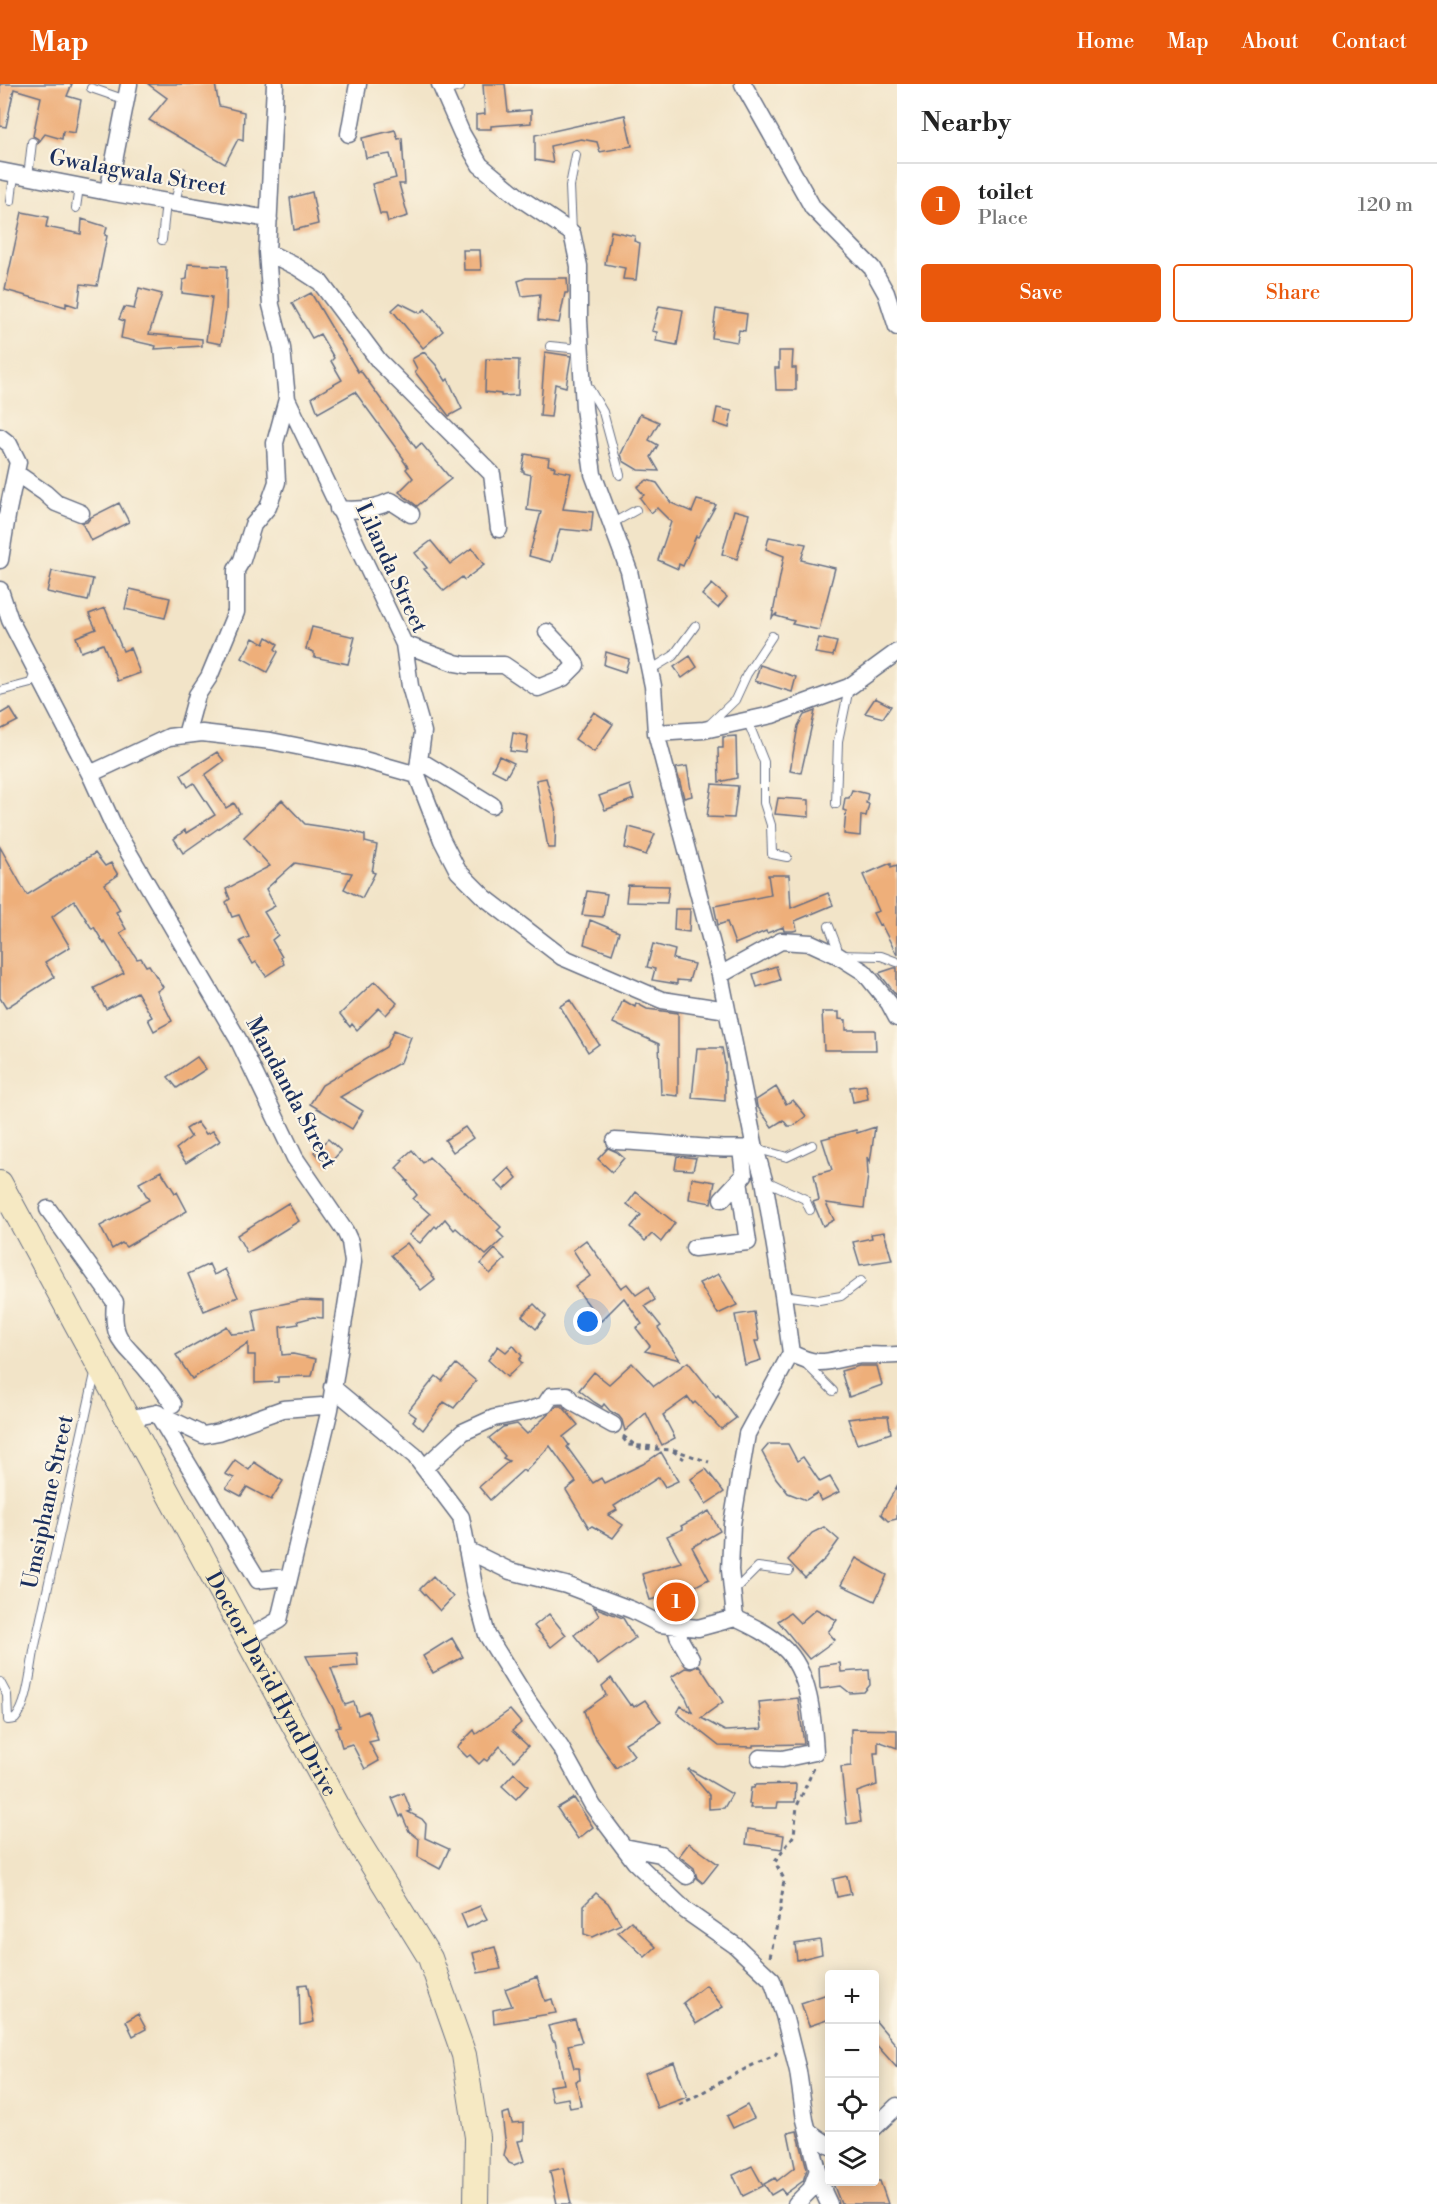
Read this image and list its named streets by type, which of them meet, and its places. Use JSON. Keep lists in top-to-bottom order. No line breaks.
{"streets":{"main road":["Doctor David Hynd Drive"],"street":["Gwalagwala Street","Lilanda Street","Mandanda Street"],"lane":["Umsiphane Street"]},"crossings":[["Gwalagwala Street","Lilanda Street"],["Mandanda Street","Doctor David Hynd Drive"],["Umsiphane Street","Doctor David Hynd Drive"]],"page":{"header":"Map","nav":["Home","Map","About","Contact"],"heading":"Nearby","list":[{"mark":"1","name":"toilet","note":"Place","value":"120 m"}],"buttons":["Save","Share"],"pins":"1","map_buttons":["+","−"]}}
